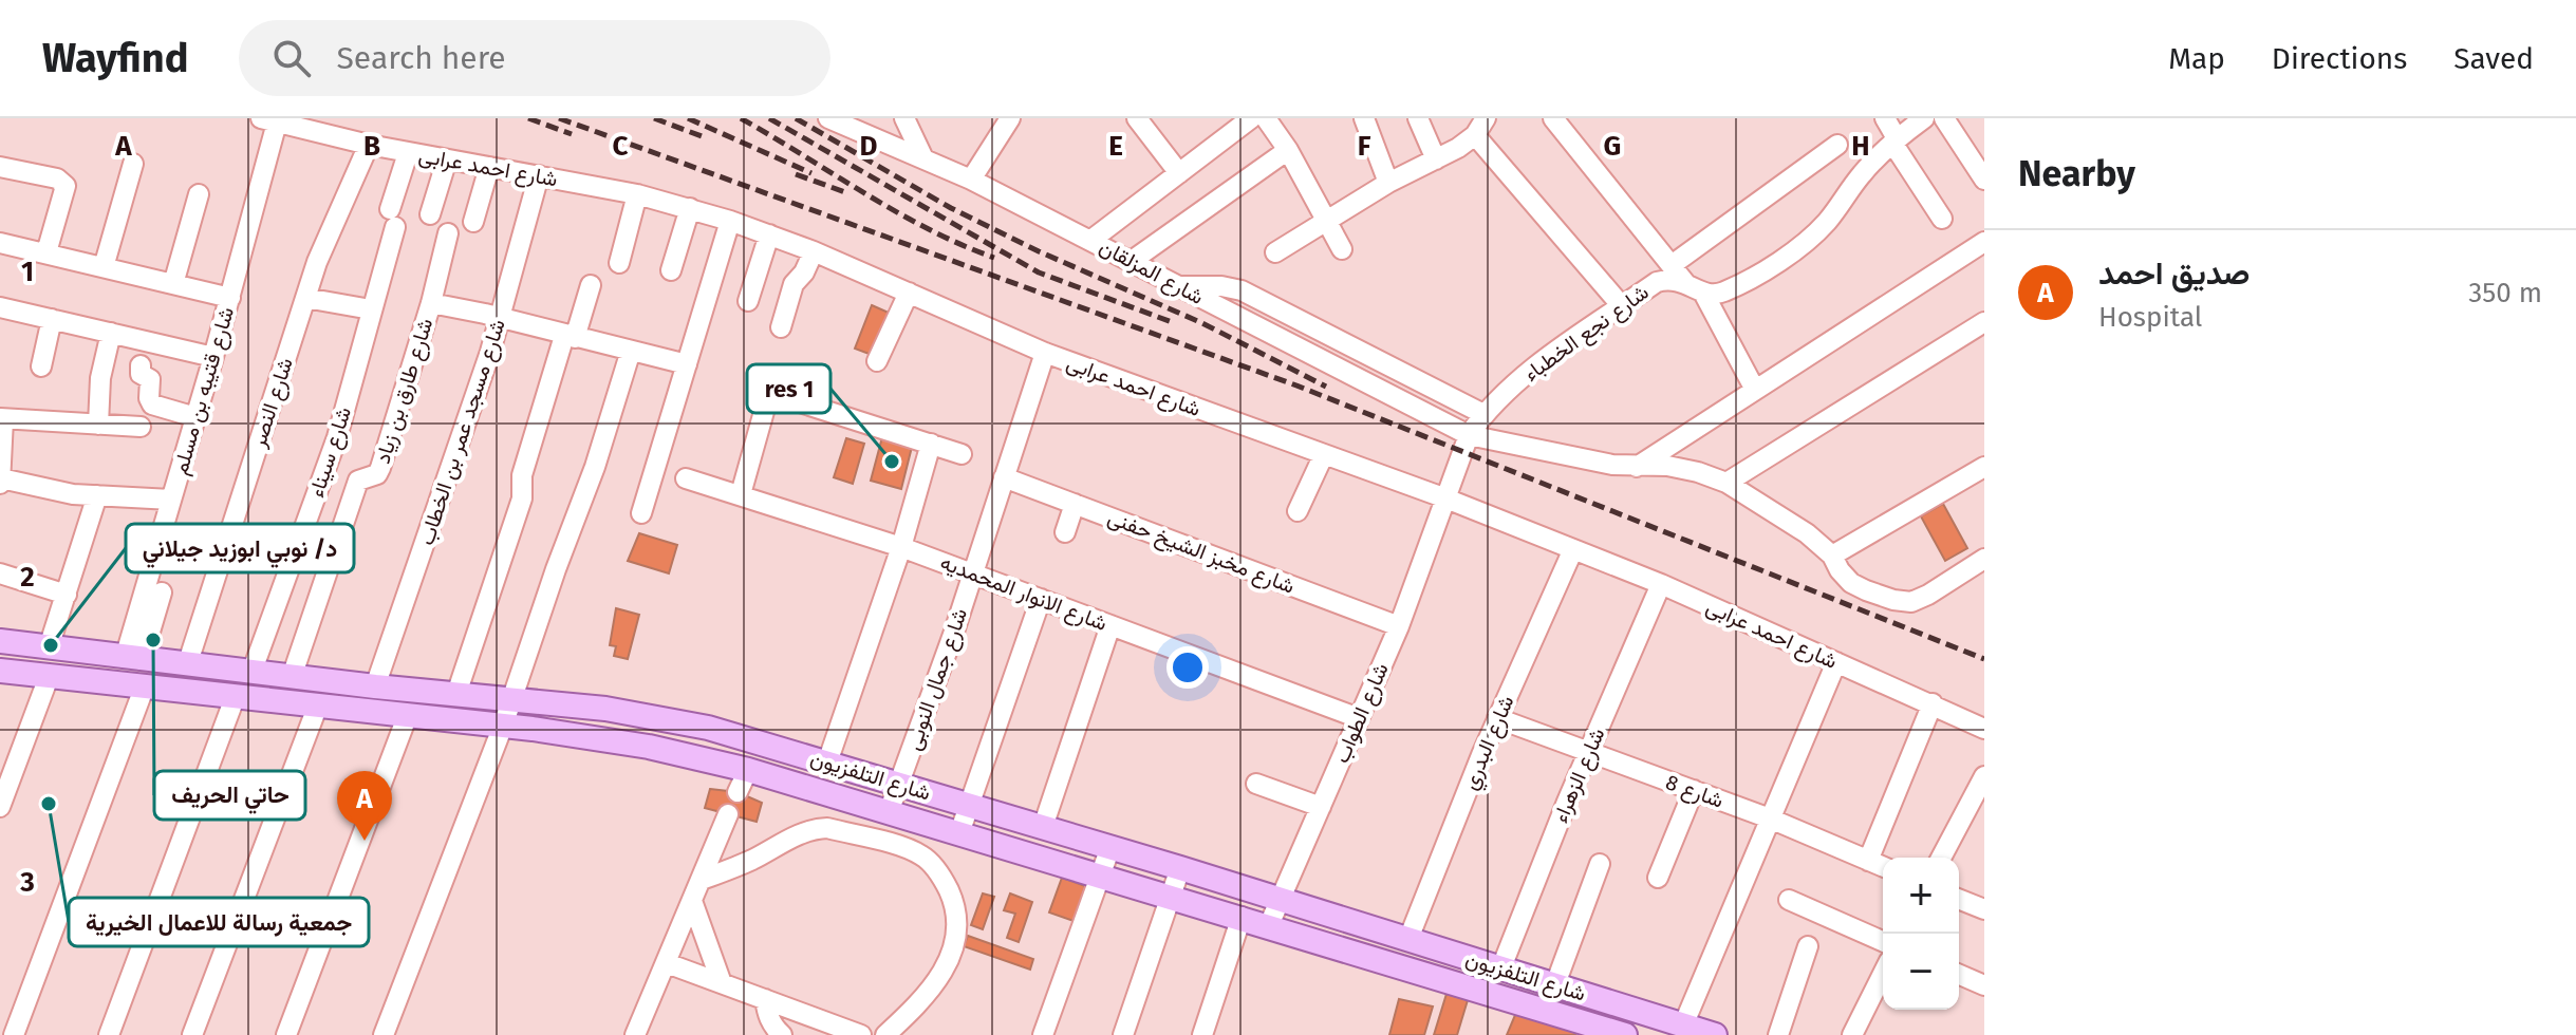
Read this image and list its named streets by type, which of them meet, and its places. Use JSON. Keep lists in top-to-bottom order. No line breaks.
{"streets":{"main road":["شارع التلفزيون"],"street":["شارع احمد عرابى","شارع المزلقان","شارع نجع الخطباء","شارع قتيبه بن مسلم","شارع طارق بن زياد","شارع النصر","شارع مسجد عمر بن الخطاب","شارع سيناء","شارع مخبز الشيخ حفنى","شارع الانوار المحمديه","شارع جمال النوبى","شارع الطواب","شارع البدري","شارع الزهراء","شارع 8"]},"crossings":[["شارع احمد عرابى","شارع نجع الخطباء"],["شارع احمد عرابى","شارع قتيبه بن مسلم"],["شارع احمد عرابى","شارع النصر"],["شارع احمد عرابى","شارع مسجد عمر بن الخطاب"],["شارع احمد عرابى","شارع سيناء"],["شارع احمد عرابى","شارع جمال النوبى"],["شارع احمد عرابى","شارع الطواب"],["شارع احمد عرابى","شارع البدري"],["شارع احمد عرابى","شارع الزهراء"],["شارع المزلقان","شارع نجع الخطباء"],["شارع نجع الخطباء","شارع الطواب"],["شارع قتيبه بن مسلم","شارع التلفزيون"],["شارع طارق بن زياد","شارع التلفزيون"],["شارع النصر","شارع التلفزيون"],["شارع مسجد عمر بن الخطاب","شارع التلفزيون"],["شارع سيناء","شارع التلفزيون"],["شارع مخبز الشيخ حفنى","شارع جمال النوبى"],["شارع مخبز الشيخ حفنى","شارع الطواب"],["شارع الانوار المحمديه","شارع جمال النوبى"],["شارع الانوار المحمديه","شارع الطواب"],["شارع جمال النوبى","شارع التلفزيون"],["شارع الطواب","شارع التلفزيون"],["شارع البدري","شارع التلفزيون"],["شارع البدري","شارع 8"],["شارع التلفزيون","شارع الزهراء"],["شارع الزهراء","شارع 8"]],"places":["res 1","حاتي الحريف","د/ نوبي ابوزيد جيلاني","جمعية رسالة للاعمال الخيرية"],"page":{"header":"Wayfind","search":"Search here","nav":["Map","Directions","Saved"],"heading":"Nearby","list":[{"mark":"A","name":"صديق احمد","note":"Hospital","value":"350 m"}],"pins":"A","map_buttons":["+","−"]},"grid":{"columns":["A","B","C","D","E","F","G","H"],"rows":["1","2","3"]}}
